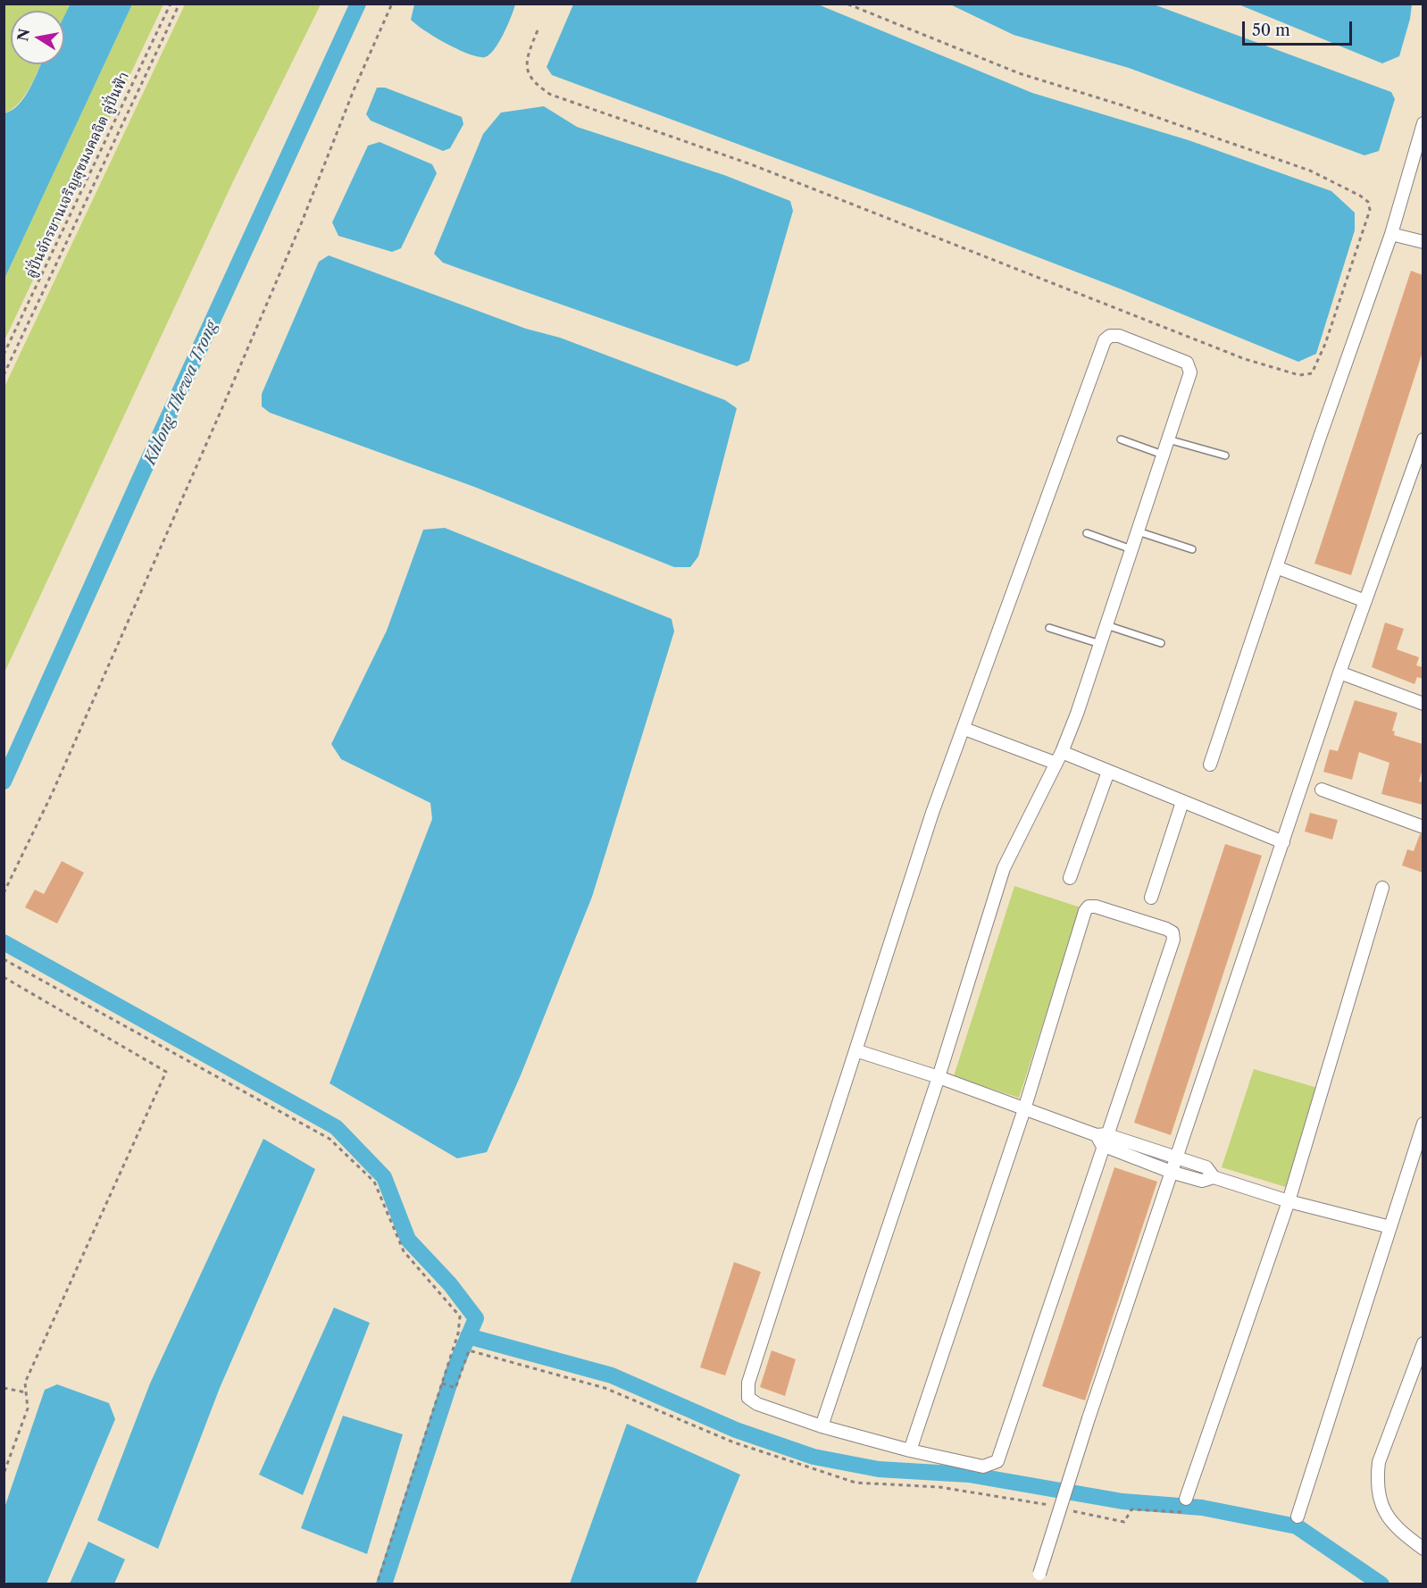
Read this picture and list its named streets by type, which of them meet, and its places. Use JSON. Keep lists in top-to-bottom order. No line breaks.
{"streets":{"path":["ลู่ปั่นจักรยานเจริญสุขมงคลจิต ลู่ปั่นฟ้า"]},"water":["Khlong Thewa Trong"],"scale_bar":"50 m","north":"left"}
